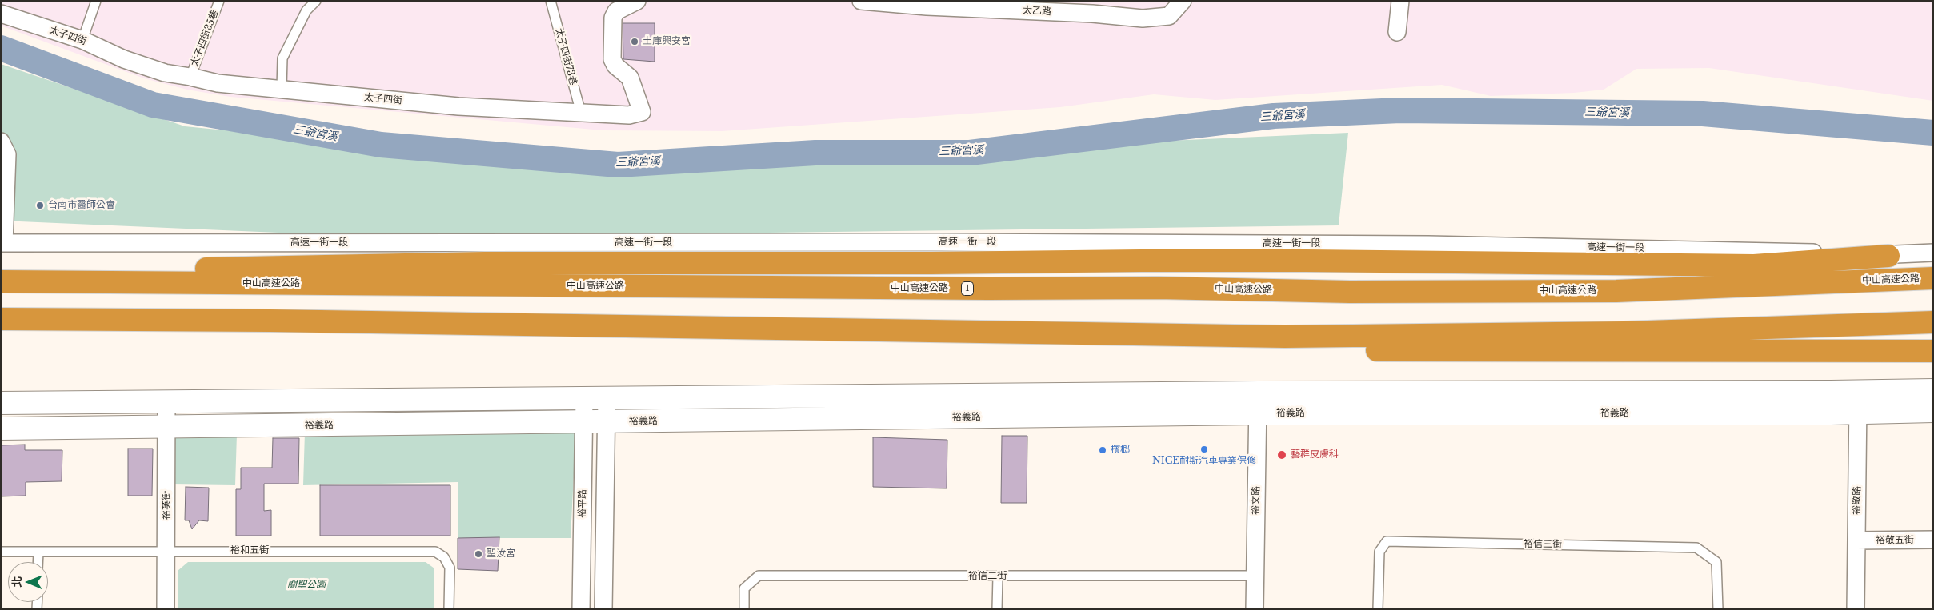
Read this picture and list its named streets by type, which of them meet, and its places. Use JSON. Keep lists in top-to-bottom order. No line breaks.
{"streets":{"highway":["中山高速公路","1"],"street":["太乙路","太子四街","高速一街一段","裕義路","裕文路","裕敬路","裕平路","裕英街","裕敬五街"],"lane":["太子四街35巷","太子四街73巷","裕信三街","裕和五街","裕信二街"]},"crossings":[["太子四街","太子四街35巷"],["太子四街","太子四街73巷"],["裕義路","裕文路"],["裕義路","裕敬路"],["裕義路","裕平路"],["裕義路","裕英街"],["裕文路","裕信二街"],["裕敬路","裕敬五街"],["裕英街","裕和五街"]],"water":["三爺宮溪"],"parks":["關聖公園"],"places":["土庫興安宮","台南市醫師公會","NICE耐斯汽車專業保修","檳榔","藝群皮膚科","聖汝宮"],"north":"left"}
